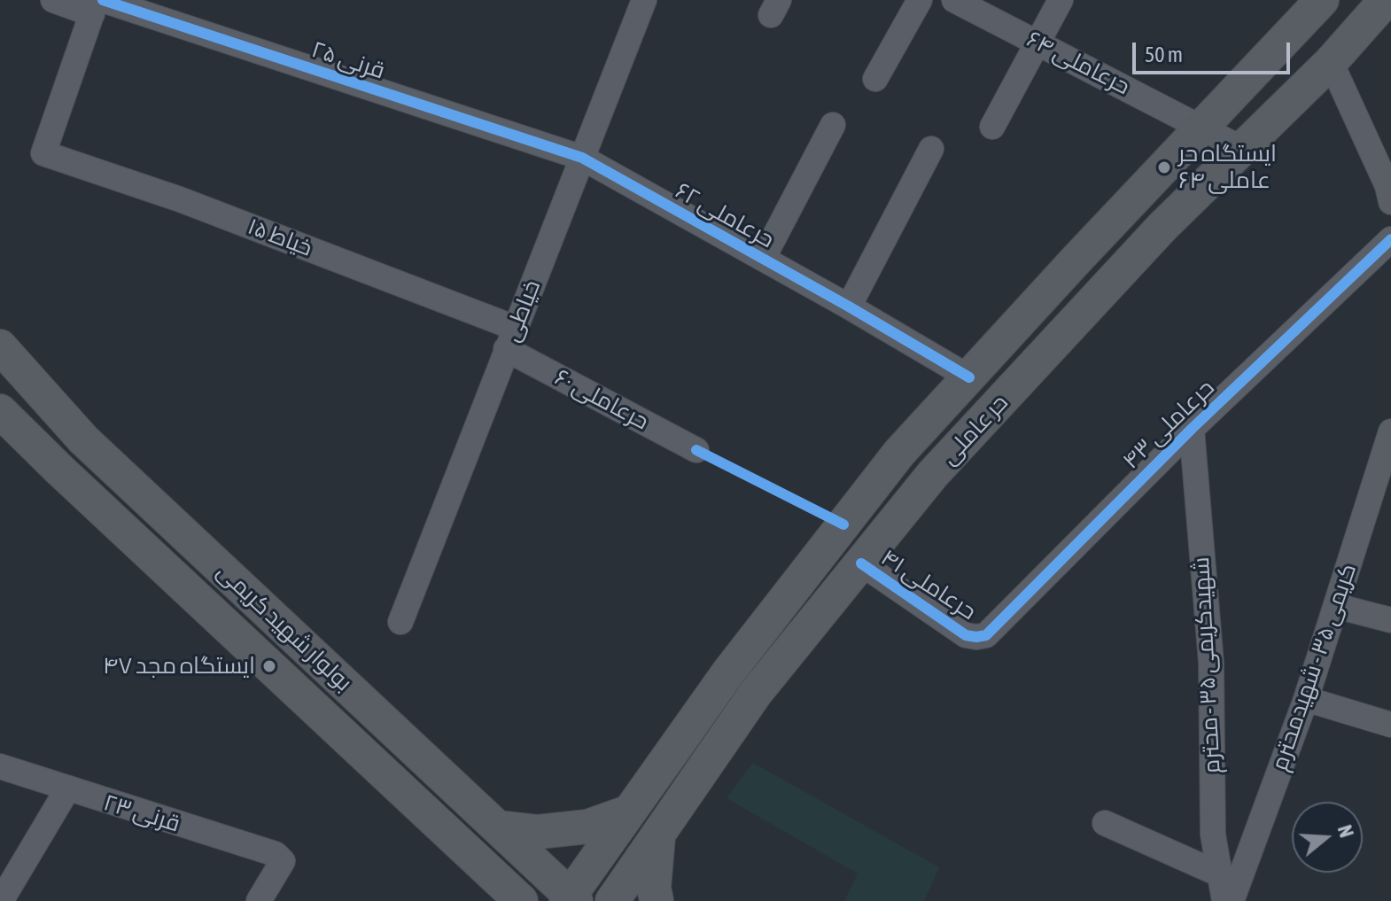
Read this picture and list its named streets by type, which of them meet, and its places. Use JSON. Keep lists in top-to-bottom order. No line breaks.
{"streets":{"main road":["حر عاملی","بولوار شهید کریمی"],"street":["قرنی ۲۵","حرعاملی ۶۴","حرعاملی ۶۲","خیاط ۱۵","خیاطی","حرعاملی ۶۰","حرعاملی ۴۳","حرعاملی ۴۱","شهیدکریمی ۳۵ - محترم","کریمی ۳۵ - شهیدمحترم","قرنی ۲۳"]},"crossings":[["قرنی ۲۵","حرعاملی ۶۲"],["قرنی ۲۵","خیاط ۱۵"],["قرنی ۲۵","خیاطی"],["حرعاملی ۶۴","حر عاملی"],["حرعاملی ۶۲","خیاطی"],["حرعاملی ۶۲","حر عاملی"],["خیاط ۱۵","خیاطی"],["خیاط ۱۵","حرعاملی ۶۰"],["خیاطی","حرعاملی ۶۰"],["حرعاملی ۴۳","حرعاملی ۴۱"],["حرعاملی ۴۳","شهیدکریمی ۳۵ - محترم"],["حر عاملی","حرعاملی ۴۱"],["حر عاملی","بولوار شهید کریمی"]],"places":["ایستگاه حر عاملی ۶۴","ایستگاه مجد ۴۷"],"scale_bar":"50 m","north":"right"}
